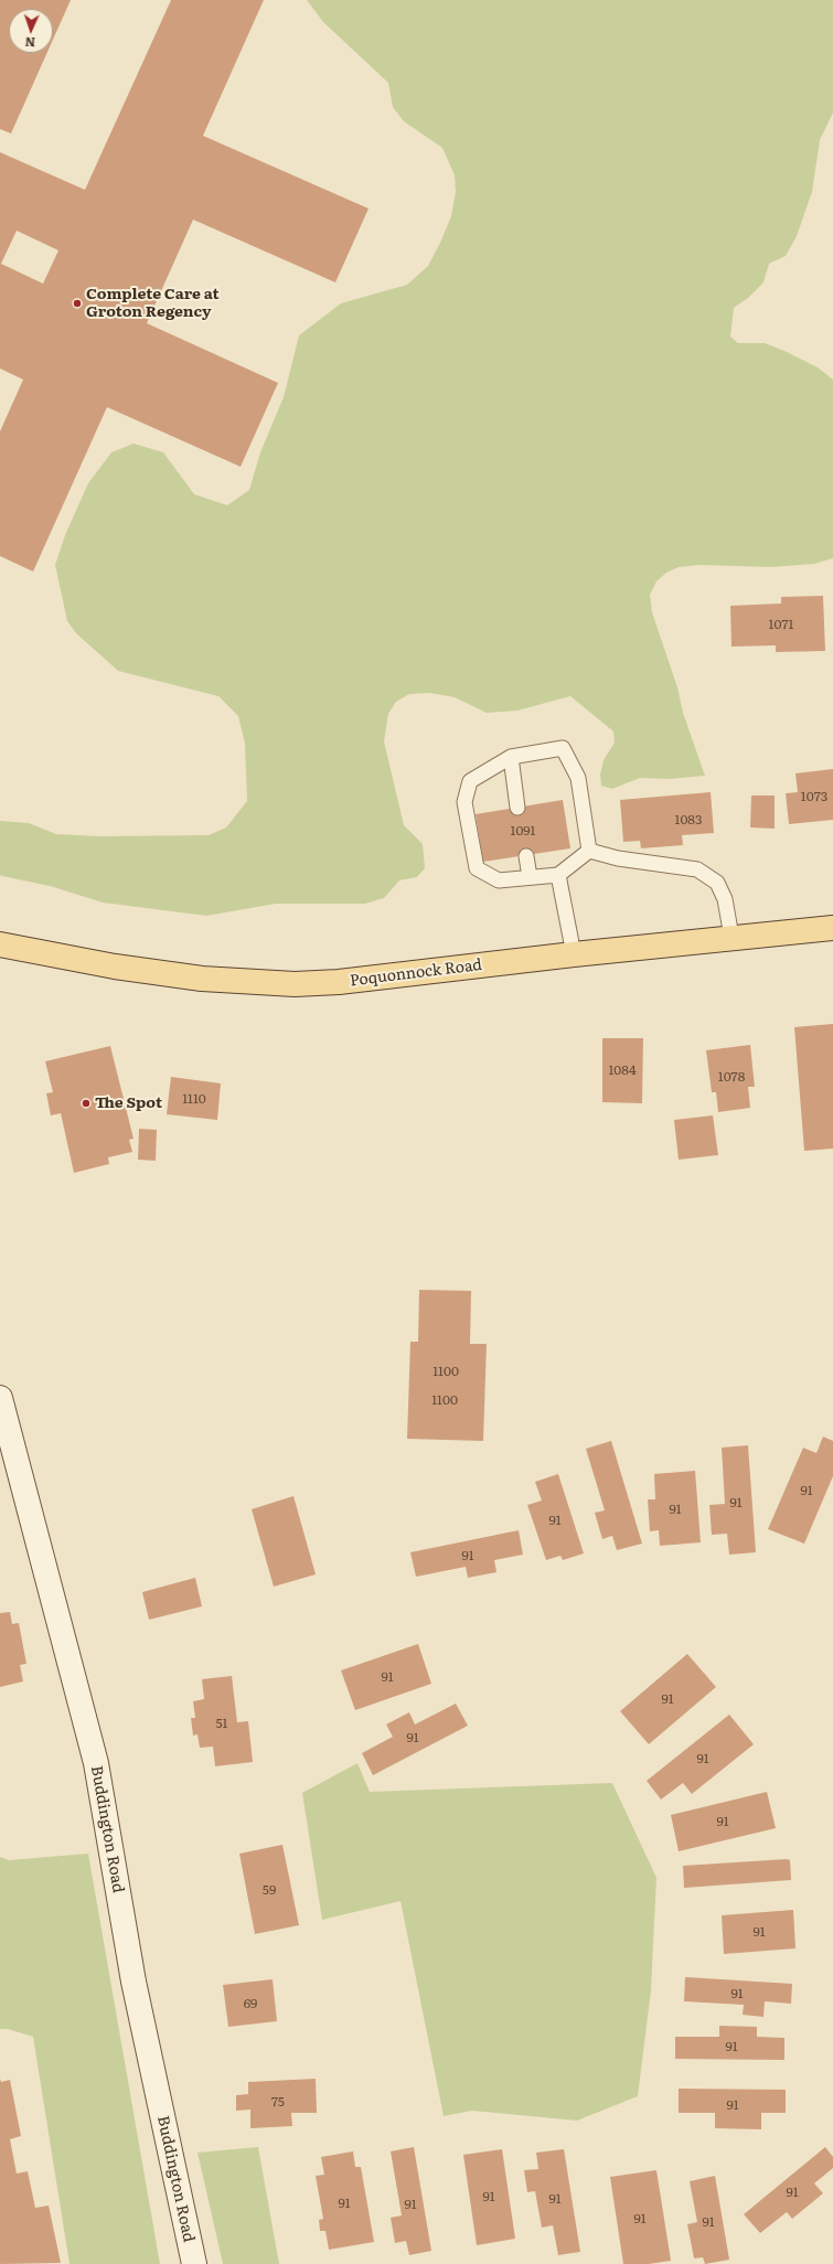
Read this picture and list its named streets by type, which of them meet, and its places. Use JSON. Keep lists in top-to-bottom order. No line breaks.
{"streets":{"main road":["Poquonnock Road"],"street":["Buddington Road"]},"places":["Complete Care at Groton Regency","The Spot"],"house_numbers":["1071","1073","1083","1091","1084","1078","1110","1100","1100","91","91","91","91","91","91","91","51","91","91","91","59","91","91","69","91","75","91","91","91","91","91","91","91","91"],"north":"bottom"}
